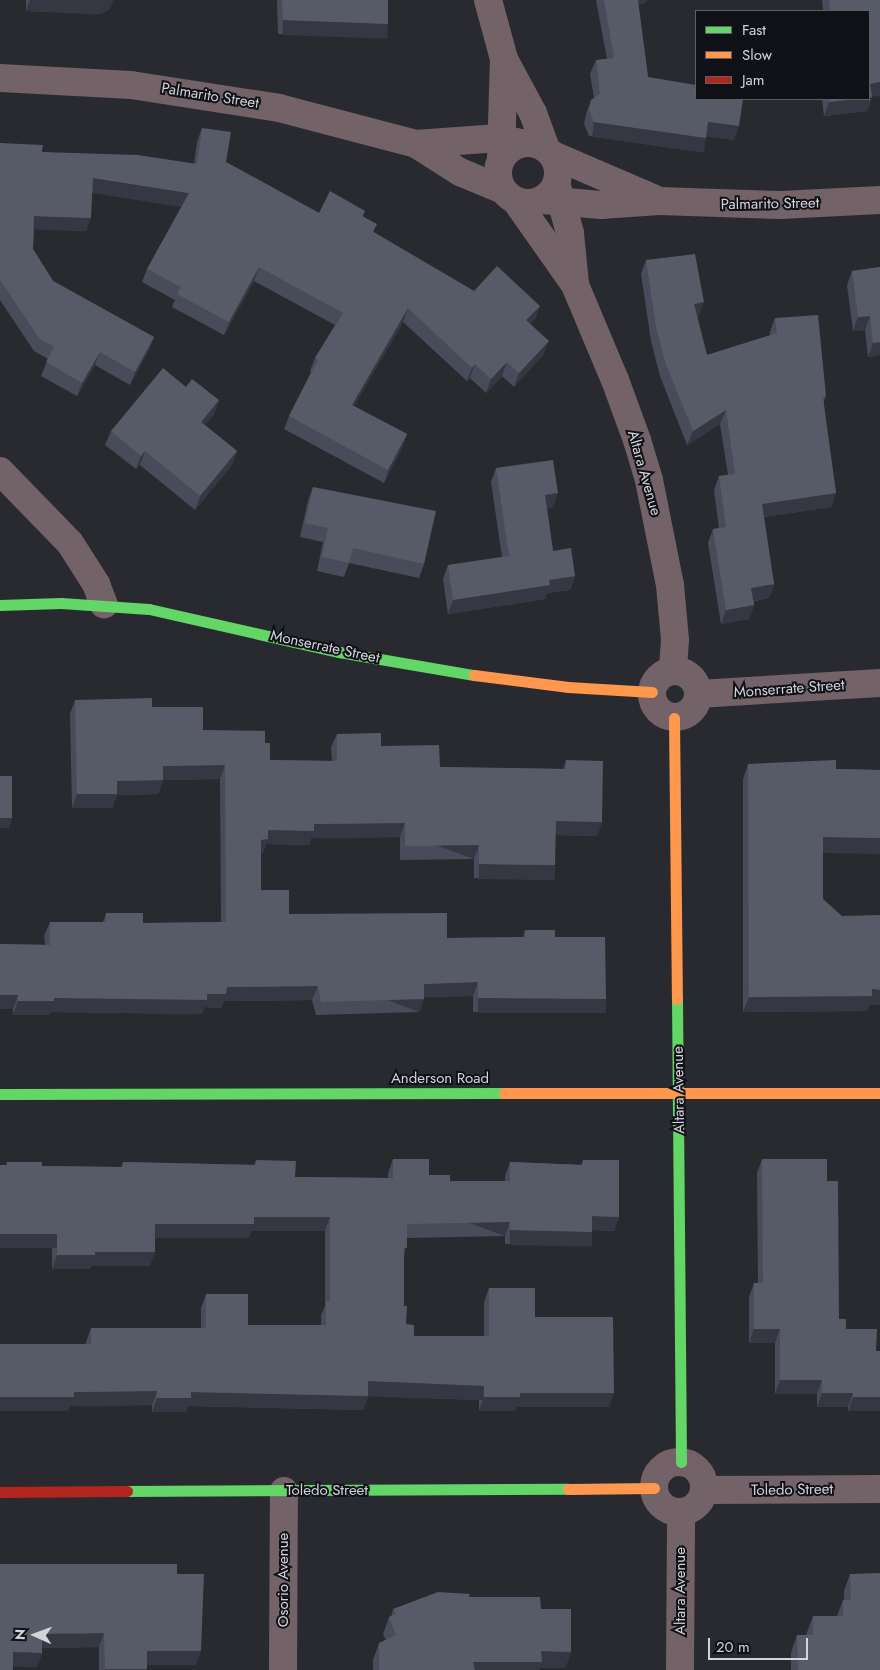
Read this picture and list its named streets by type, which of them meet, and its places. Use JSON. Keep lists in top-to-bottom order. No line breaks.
{"streets":{"street":["Palmarito Street","Altara Avenue","Monserrate Street","Anderson Road","Toledo Street","Osorio Avenue"]},"crossings":[["Palmarito Street","Altara Avenue"],["Altara Avenue","Monserrate Street"],["Altara Avenue","Anderson Road"],["Altara Avenue","Toledo Street"],["Toledo Street","Osorio Avenue"]],"legend":["Fast","Slow","Jam"],"scale_bar":"20 m","north":"left"}
